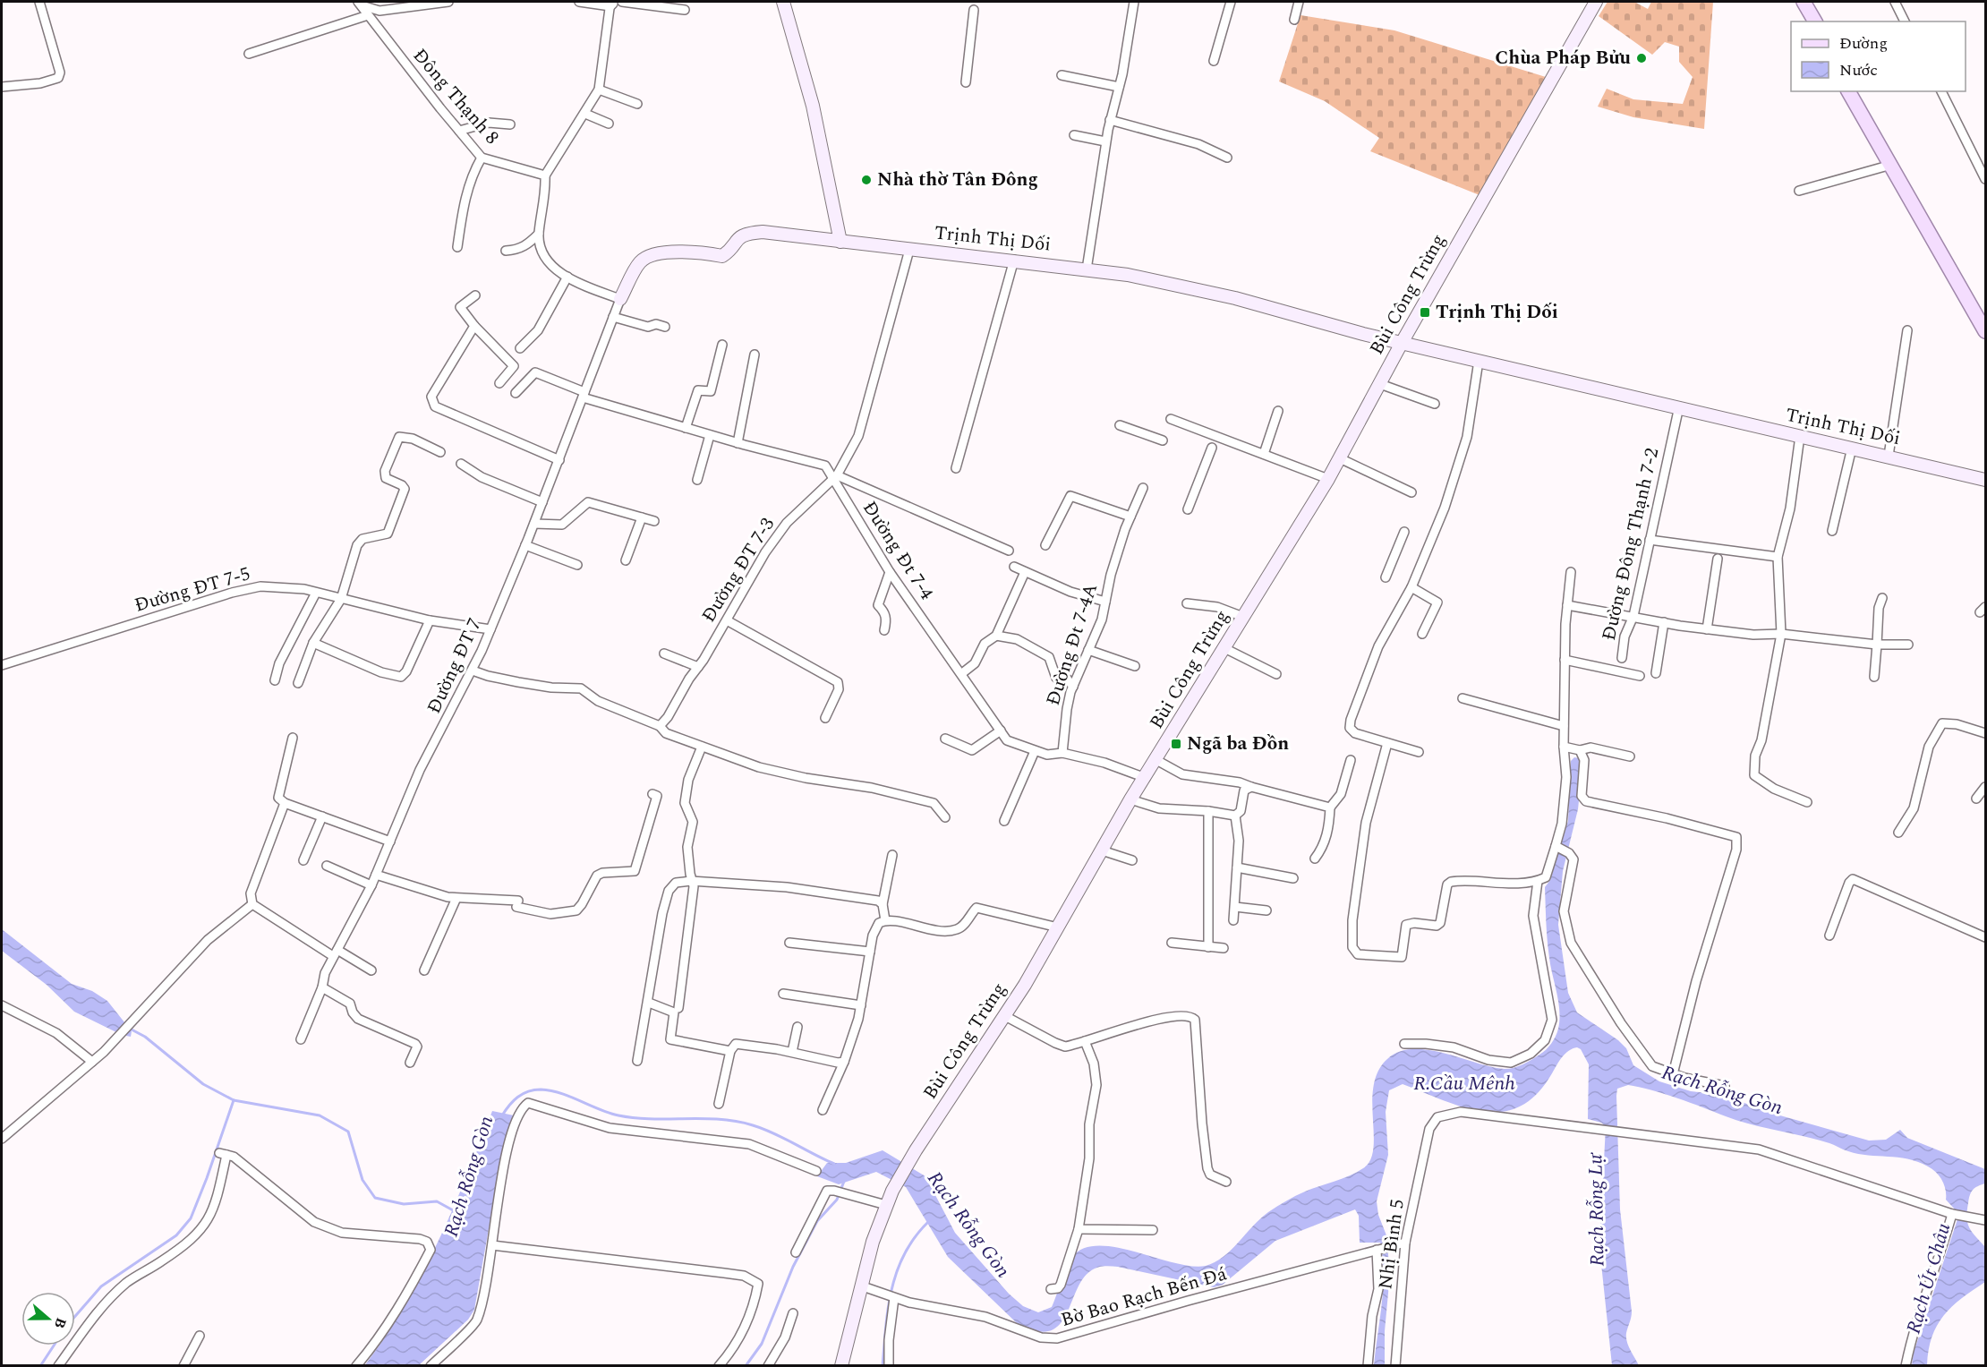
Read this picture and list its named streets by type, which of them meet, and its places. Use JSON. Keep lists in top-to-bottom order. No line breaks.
{"streets":{"street":["Đông Thạnh 8","Trịnh Thị Dối","Bùi Công Trừng","Đường Đông Thạnh 7-2","Đường Đt 7-4","Đường ĐT 7-3","Đường ĐT 7-5","Đường Đt 7-4A","Đường ĐT 7","Nhị Bình 5","Bờ Bao Rạch Bến Đá"]},"crossings":[["Trịnh Thị Dối","Bùi Công Trừng"],["Trịnh Thị Dối","Đường Đông Thạnh 7-2"],["Trịnh Thị Dối","Đường ĐT 7-3"],["Trịnh Thị Dối","Đường ĐT 7"],["Bùi Công Trừng","Đường Đt 7-4"],["Bùi Công Trừng","Bờ Bao Rạch Bến Đá"],["Đường Đt 7-4","Đường ĐT 7-3"],["Đường Đt 7-4","Đường Đt 7-4A"],["Đường Đt 7-4","Đường ĐT 7"],["Đường ĐT 7-5","Đường ĐT 7"],["Nhị Bình 5","Bờ Bao Rạch Bến Đá"]],"water":["R.Cầu Mênh","Rạch Rỗng Gòn","Rạch Rỗng Lự","Rạch Út Châu"],"places":{"other":["Chùa Pháp Bửu","Nhà thờ Tân Đông"],"transit":["Trịnh Thị Dối","Ngã ba Đồn"]},"legend":["Đường","Nước"],"north":"right"}
